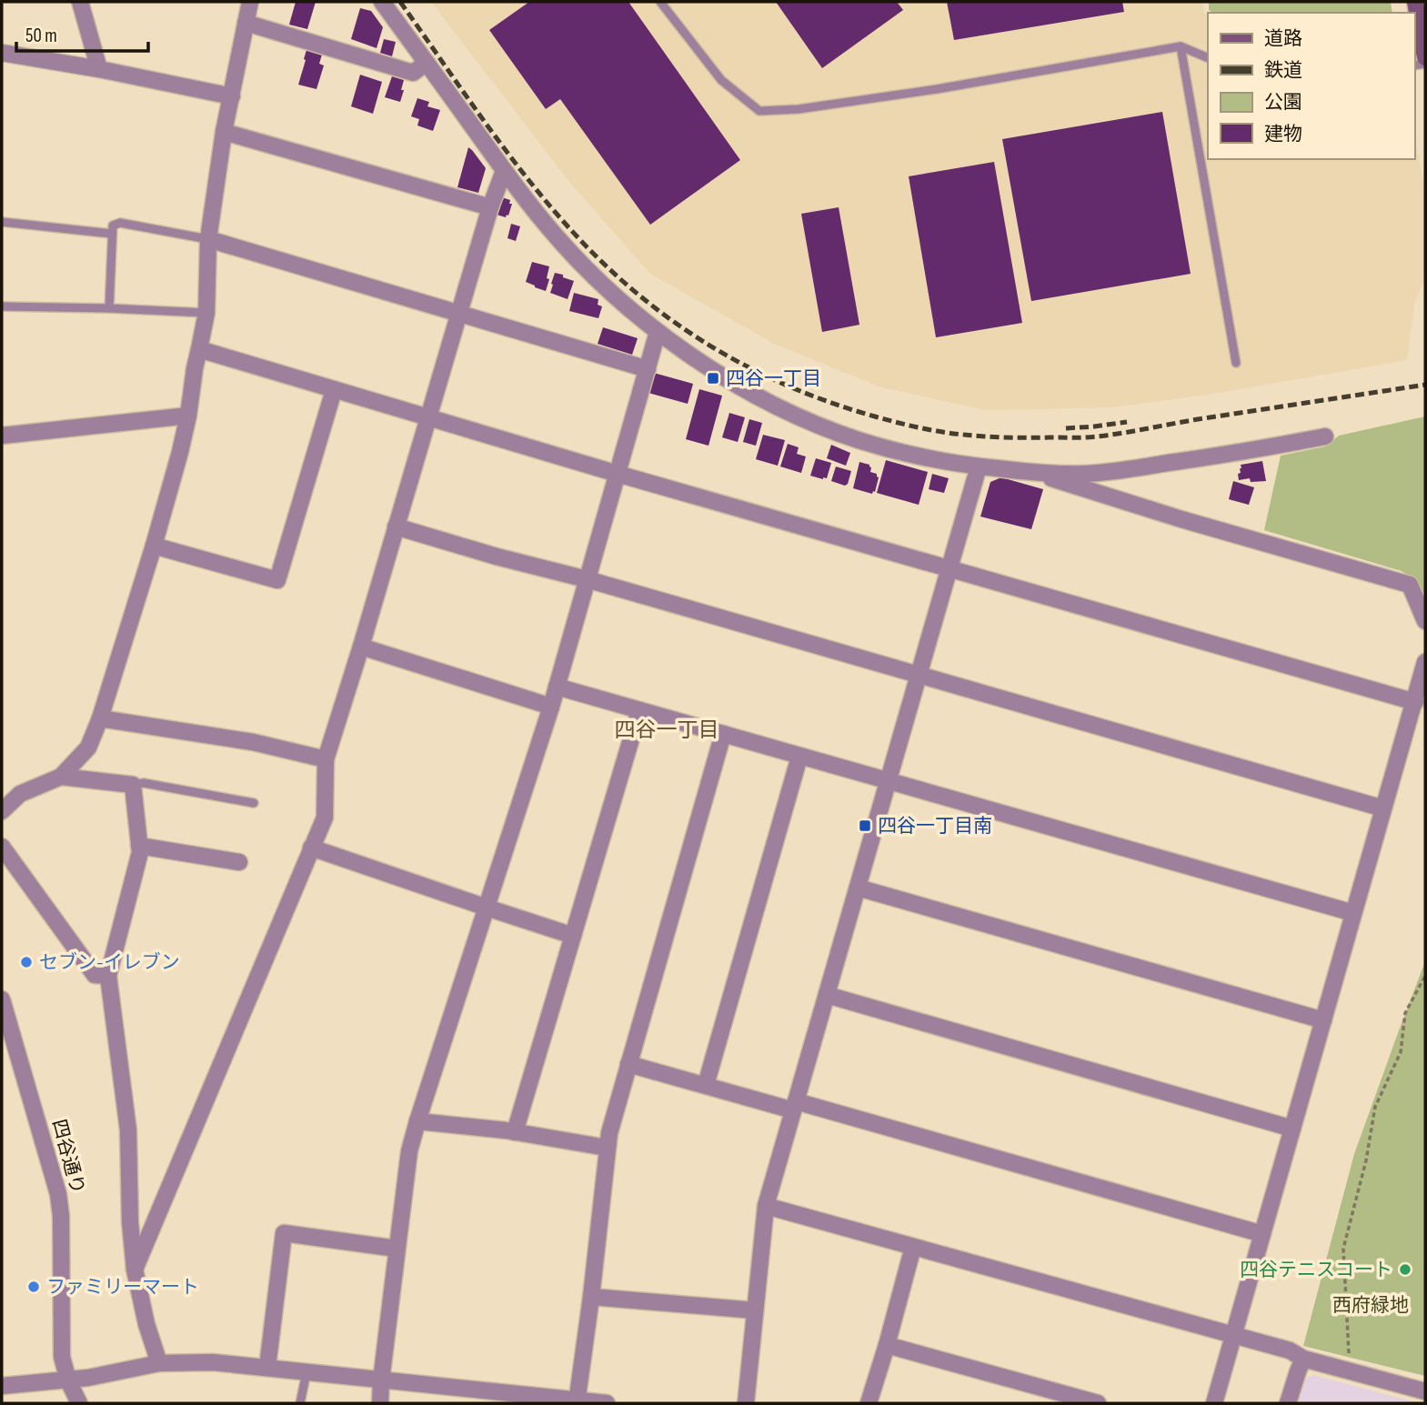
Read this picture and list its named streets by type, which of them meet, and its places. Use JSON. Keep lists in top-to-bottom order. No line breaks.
{"streets":{"street":["四谷通り"]},"districts":["四谷一丁目"],"parks":["西府緑地"],"places":{"transit":["四谷一丁目","四谷一丁目南"],"other":["セブン-イレブン","四谷テニスコート","ファミリーマート"]},"legend":["道路","鉄道","公園","建物"],"scale_bar":"50 m"}
